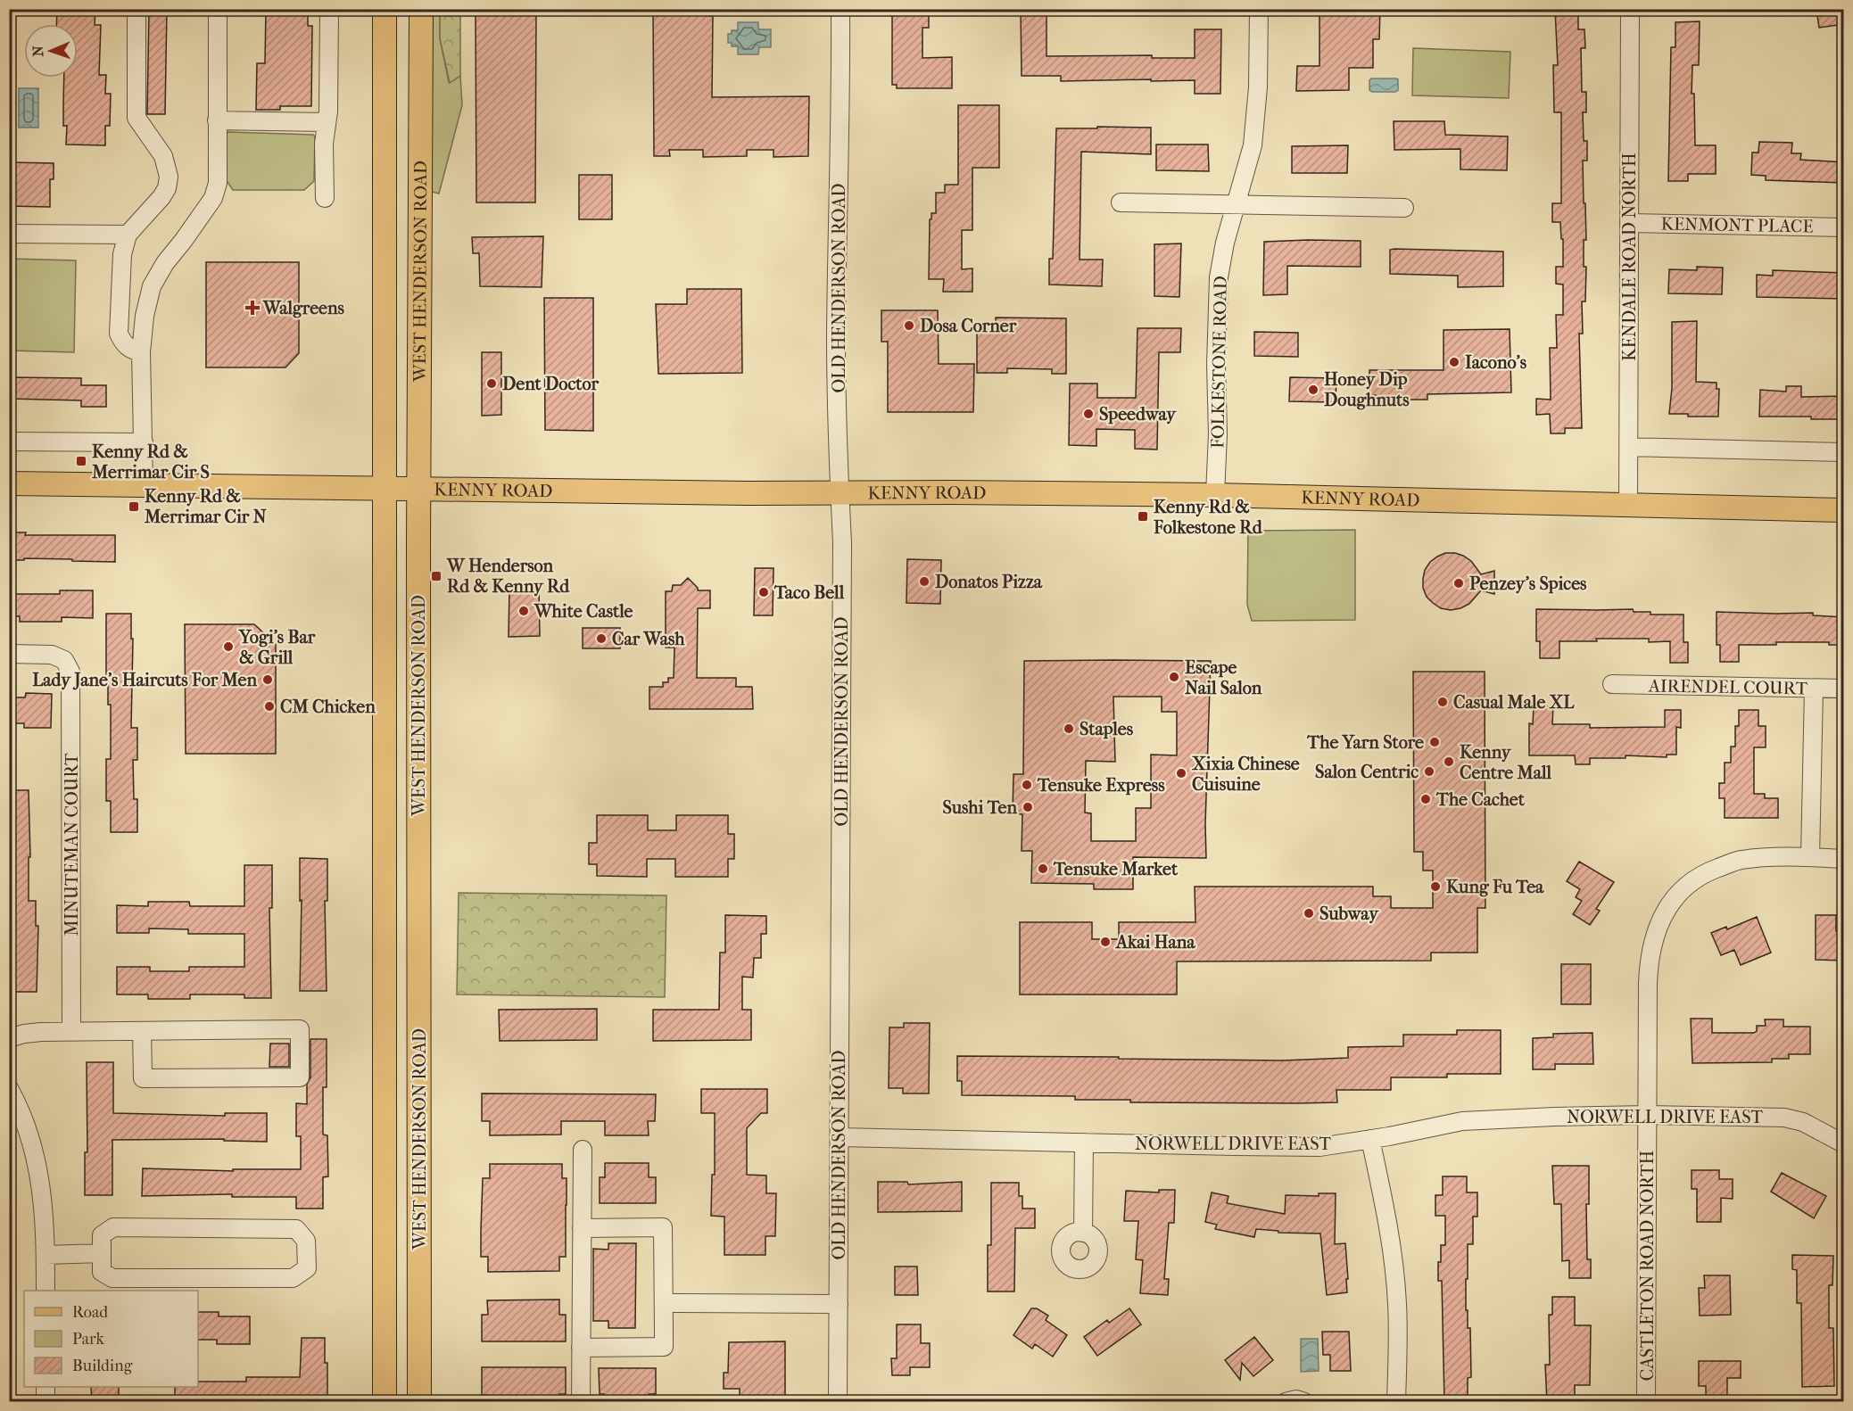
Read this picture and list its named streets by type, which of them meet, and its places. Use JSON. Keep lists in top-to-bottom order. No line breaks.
{"streets":{"main road":["WEST HENDERSON ROAD","KENNY ROAD"],"street":["KENMONT PLACE","KENDALE ROAD NORTH","OLD HENDERSON ROAD","FOLKESTONE ROAD","AIRENDEL COURT","MINUTEMAN COURT","NORWELL DRIVE EAST","CASTLETON ROAD NORTH"]},"crossings":[["KENMONT PLACE","KENDALE ROAD NORTH"],["KENDALE ROAD NORTH","KENNY ROAD"],["WEST HENDERSON ROAD","KENNY ROAD"],["OLD HENDERSON ROAD","KENNY ROAD"],["OLD HENDERSON ROAD","NORWELL DRIVE EAST"],["FOLKESTONE ROAD","KENNY ROAD"],["NORWELL DRIVE EAST","CASTLETON ROAD NORTH"]],"places":{"health":["Walgreens"],"other":["Dosa Corner","Iacono's","Dent Doctor","Honey Dip Doughnuts","Speedway","Donatos Pizza","Penzey's Spices","Taco Bell","White Castle","Car Wash","Yogi's Bar & Grill","Escape Nail Salon","Lady Jane's Haircuts For Men","Casual Male XL","CM Chicken","Staples","The Yarn Store","Kenny Centre Mall","Salon Centric","Xixia Chinese Cuisuine","Tensuke Express","The Cachet","Sushi Ten","Tensuke Market","Kung Fu Tea","Subway","Akai Hana"],"transit":["Kenny Rd & Merrimar Cir S","Kenny Rd & Merrimar Cir N","Kenny Rd & Folkestone Rd","W Henderson Rd & Kenny Rd"]},"legend":["Road","Park","Building"],"north":"left"}
